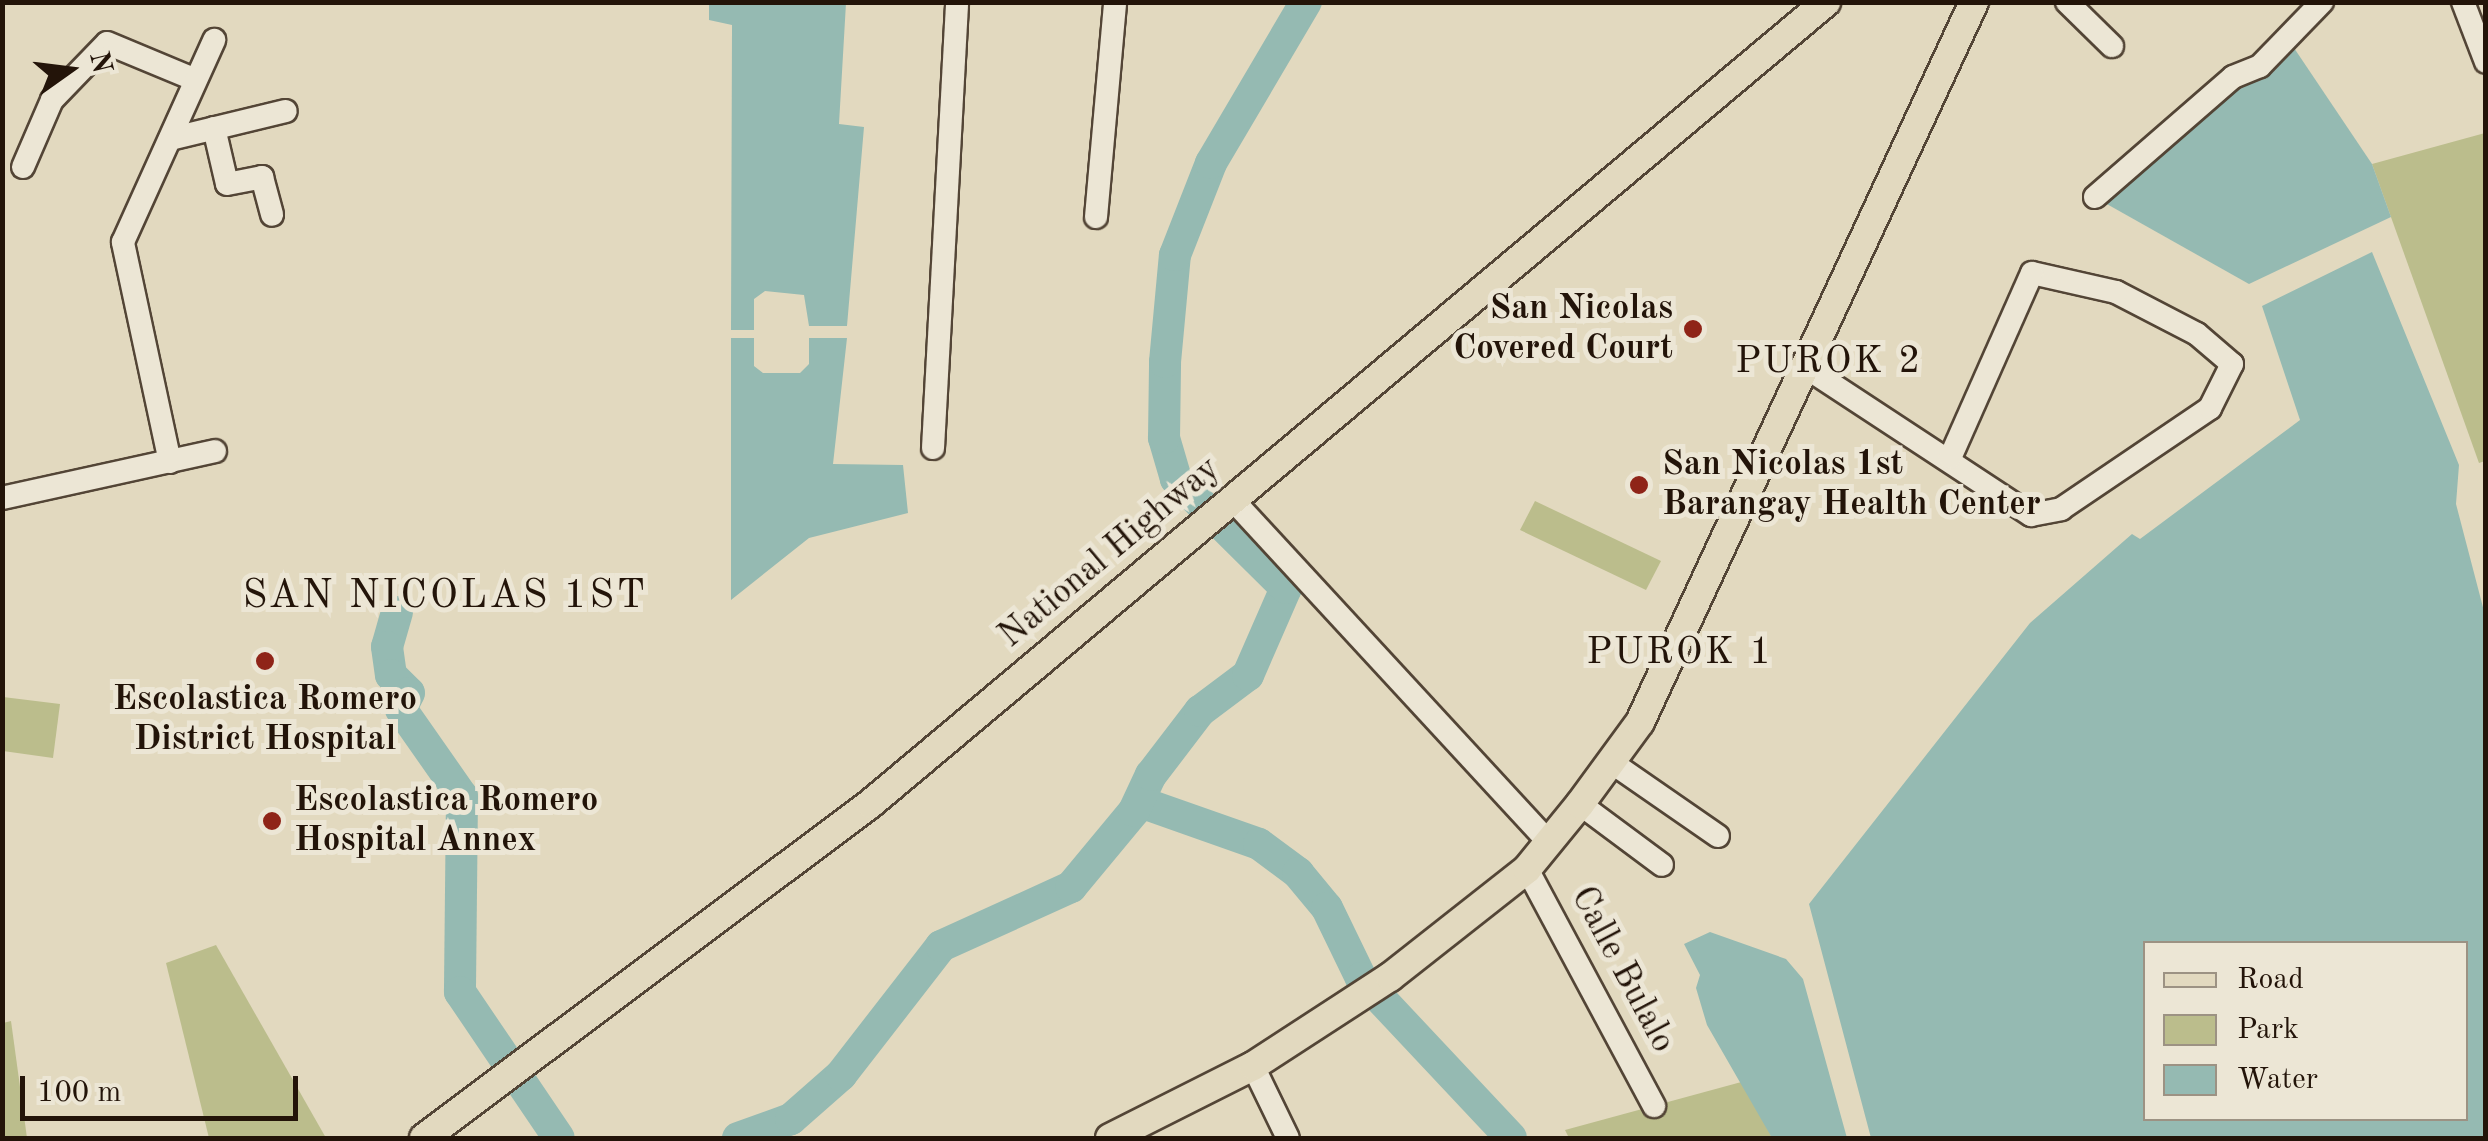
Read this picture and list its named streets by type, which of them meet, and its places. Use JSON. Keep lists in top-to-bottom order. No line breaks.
{"streets":{"main road":["National Highway"],"street":["Calle Bulalo"]},"districts":["PUROK 2","SAN NICOLAS 1ST","PUROK 1"],"places":["San Nicolas Covered Court","San Nicolas 1st Barangay Health Center","Escolastica Romero District Hospital","Escolastica Romero Hospital Annex"],"legend":["Road","Park","Water"],"scale_bar":"100 m","north":"right"}
